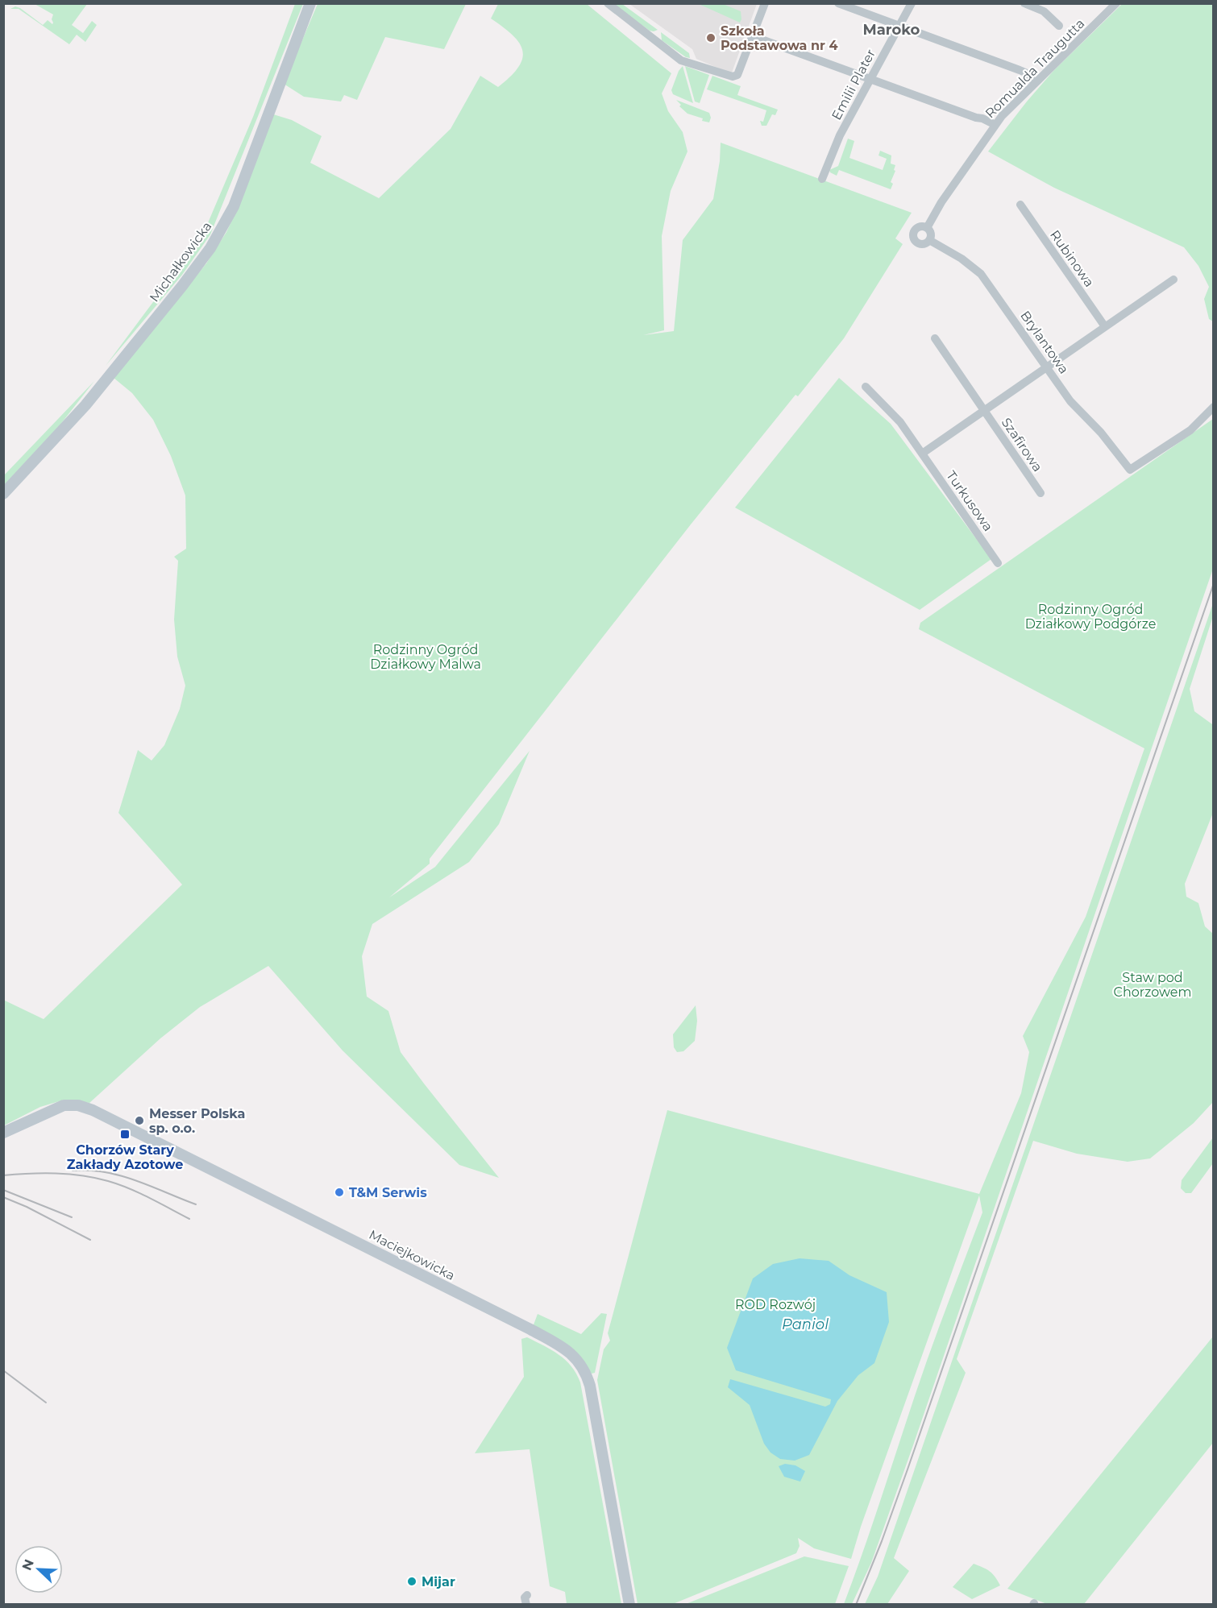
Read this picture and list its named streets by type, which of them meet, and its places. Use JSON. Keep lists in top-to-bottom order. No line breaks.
{"streets":{"street":["Romualda Traugutta","Emilii Plater","Rubinowa","Michałkowicka","Brylantowa","Szafirowa","Turkusowa","Maciejkowicka"]},"crossings":[["Romualda Traugutta","Brylantowa"],["Brylantowa","Szafirowa"]],"districts":["Maroko"],"water":["Paniol"],"parks":["Rodzinny Ogród Działkowy Podgórze","Rodzinny Ogród Działkowy Malwa","Staw pod Chorzowem","ROD Rozwój"],"places":{"other":["Szkoła Podstawowa nr 4","Messer Polska sp. o.o.","T&M Serwis","Mijar"],"transit":["Chorzów Stary Zakłady Azotowe"]},"north":"top left"}
